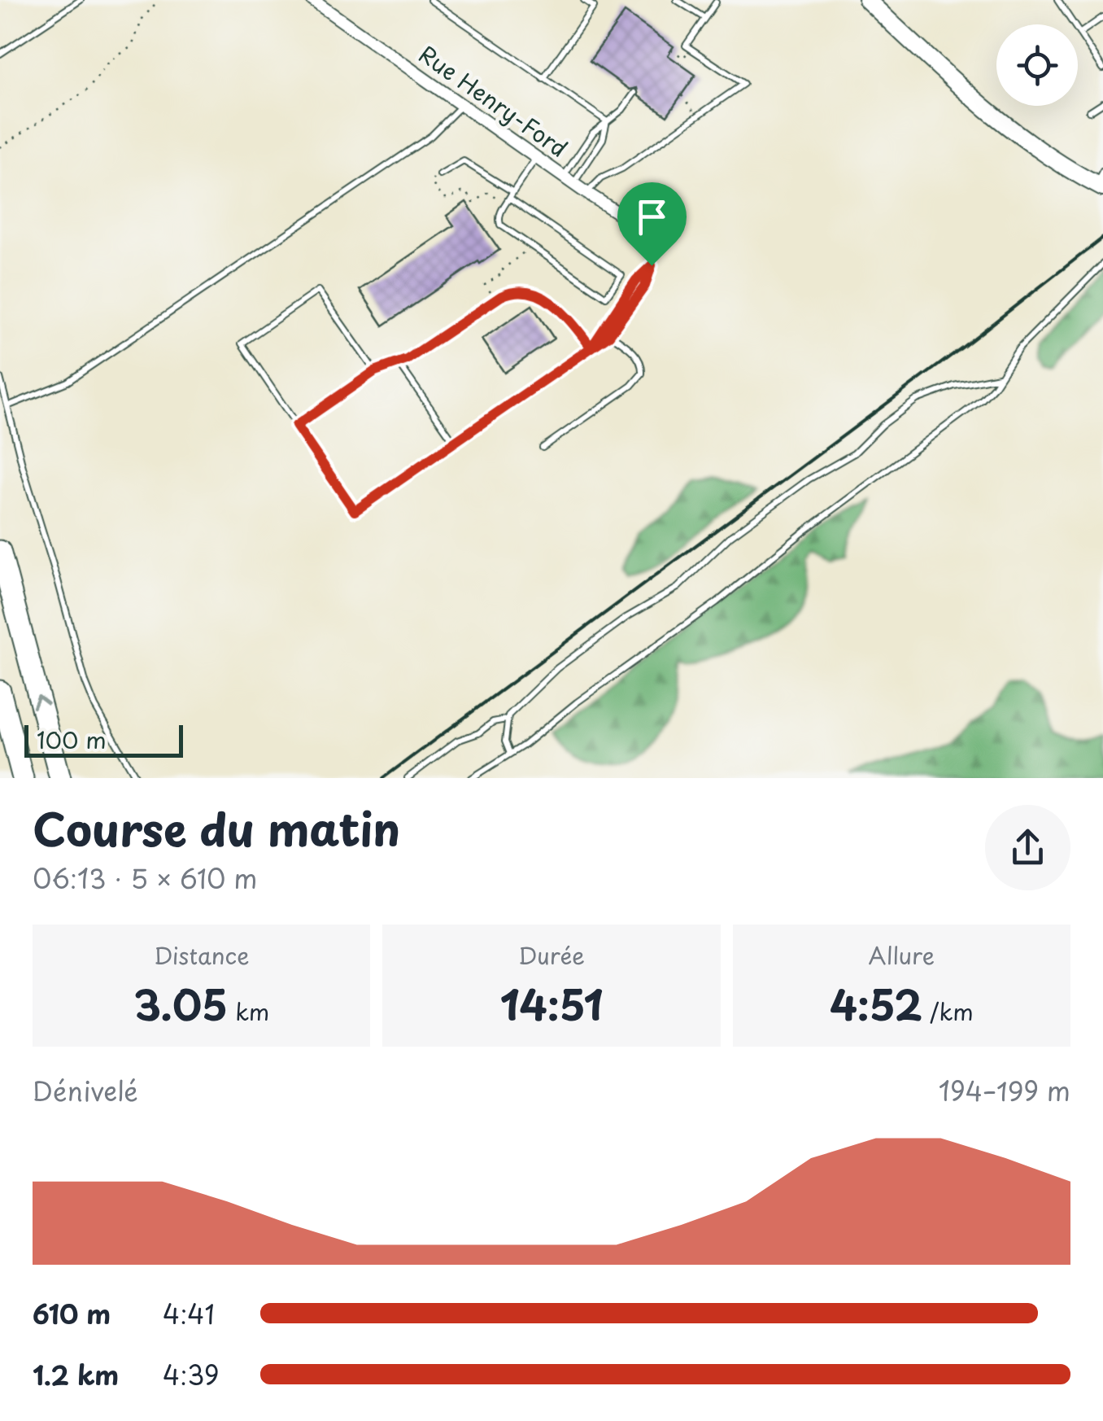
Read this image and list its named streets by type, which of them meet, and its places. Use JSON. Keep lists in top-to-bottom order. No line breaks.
{"streets":{"street":["Rue Henry-Ford"]},"scale_bar":"100 m","page":{"scale":"100 m","heading":["Course du matin","06:13 · 5 × 610 m"],"stats":[["Distance","3.05 km"],["Durée","14:51"],["Allure","4:52 /km"]],"chart":["Dénivelé","194–199 m"],"list":[{"name":"610 m","note":"4:41"},{"name":"1.2 km","note":"4:39"}]}}
